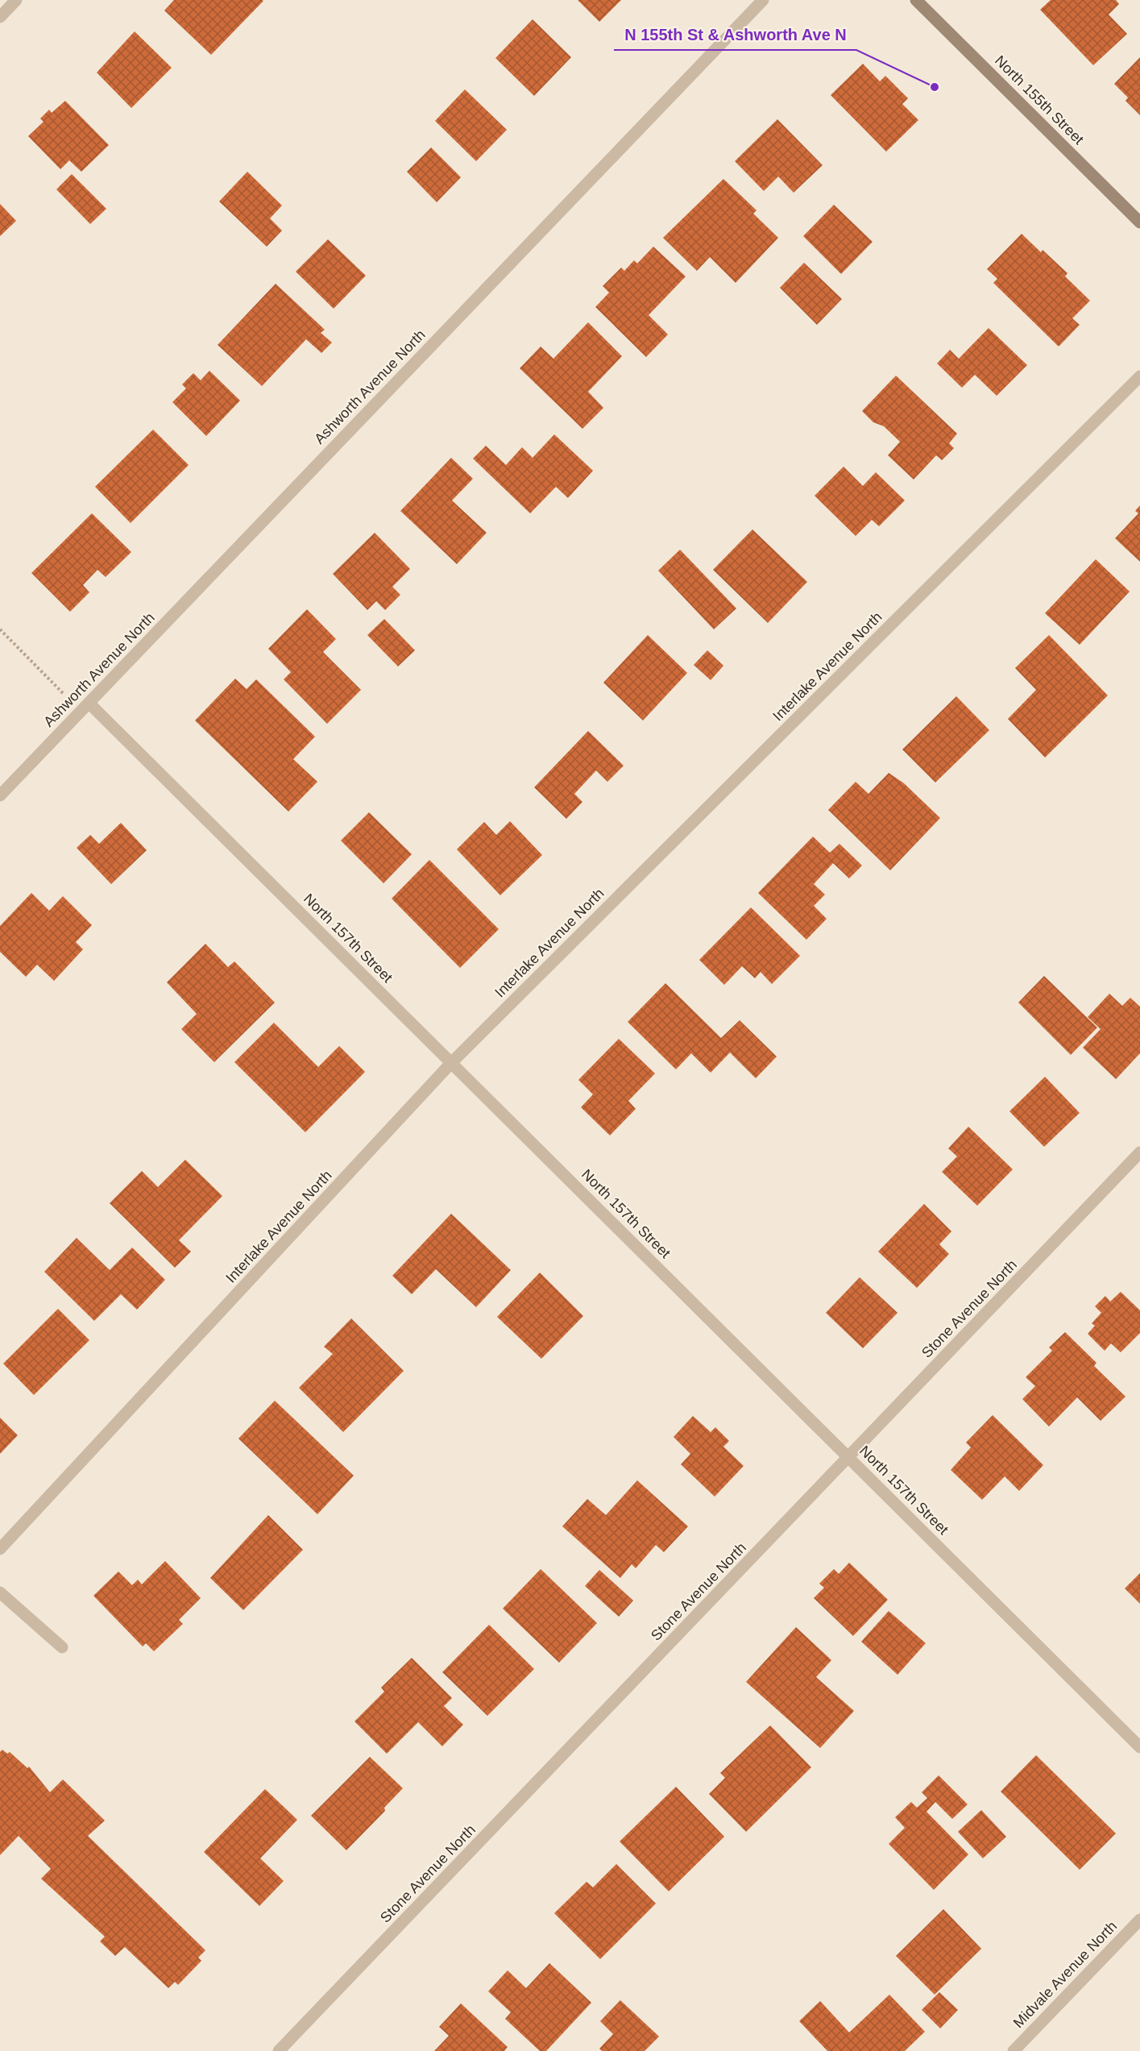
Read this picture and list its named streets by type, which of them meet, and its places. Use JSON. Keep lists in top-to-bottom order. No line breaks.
{"streets":{"street":["North 155th Street","Ashworth Avenue North","Interlake Avenue North","North 157th Street","Stone Avenue North","Midvale Avenue North"]},"crossings":[["Ashworth Avenue North","North 157th Street"],["Interlake Avenue North","North 157th Street"],["North 157th Street","Stone Avenue North"]],"places":["N 155th St & Ashworth Ave N"]}
